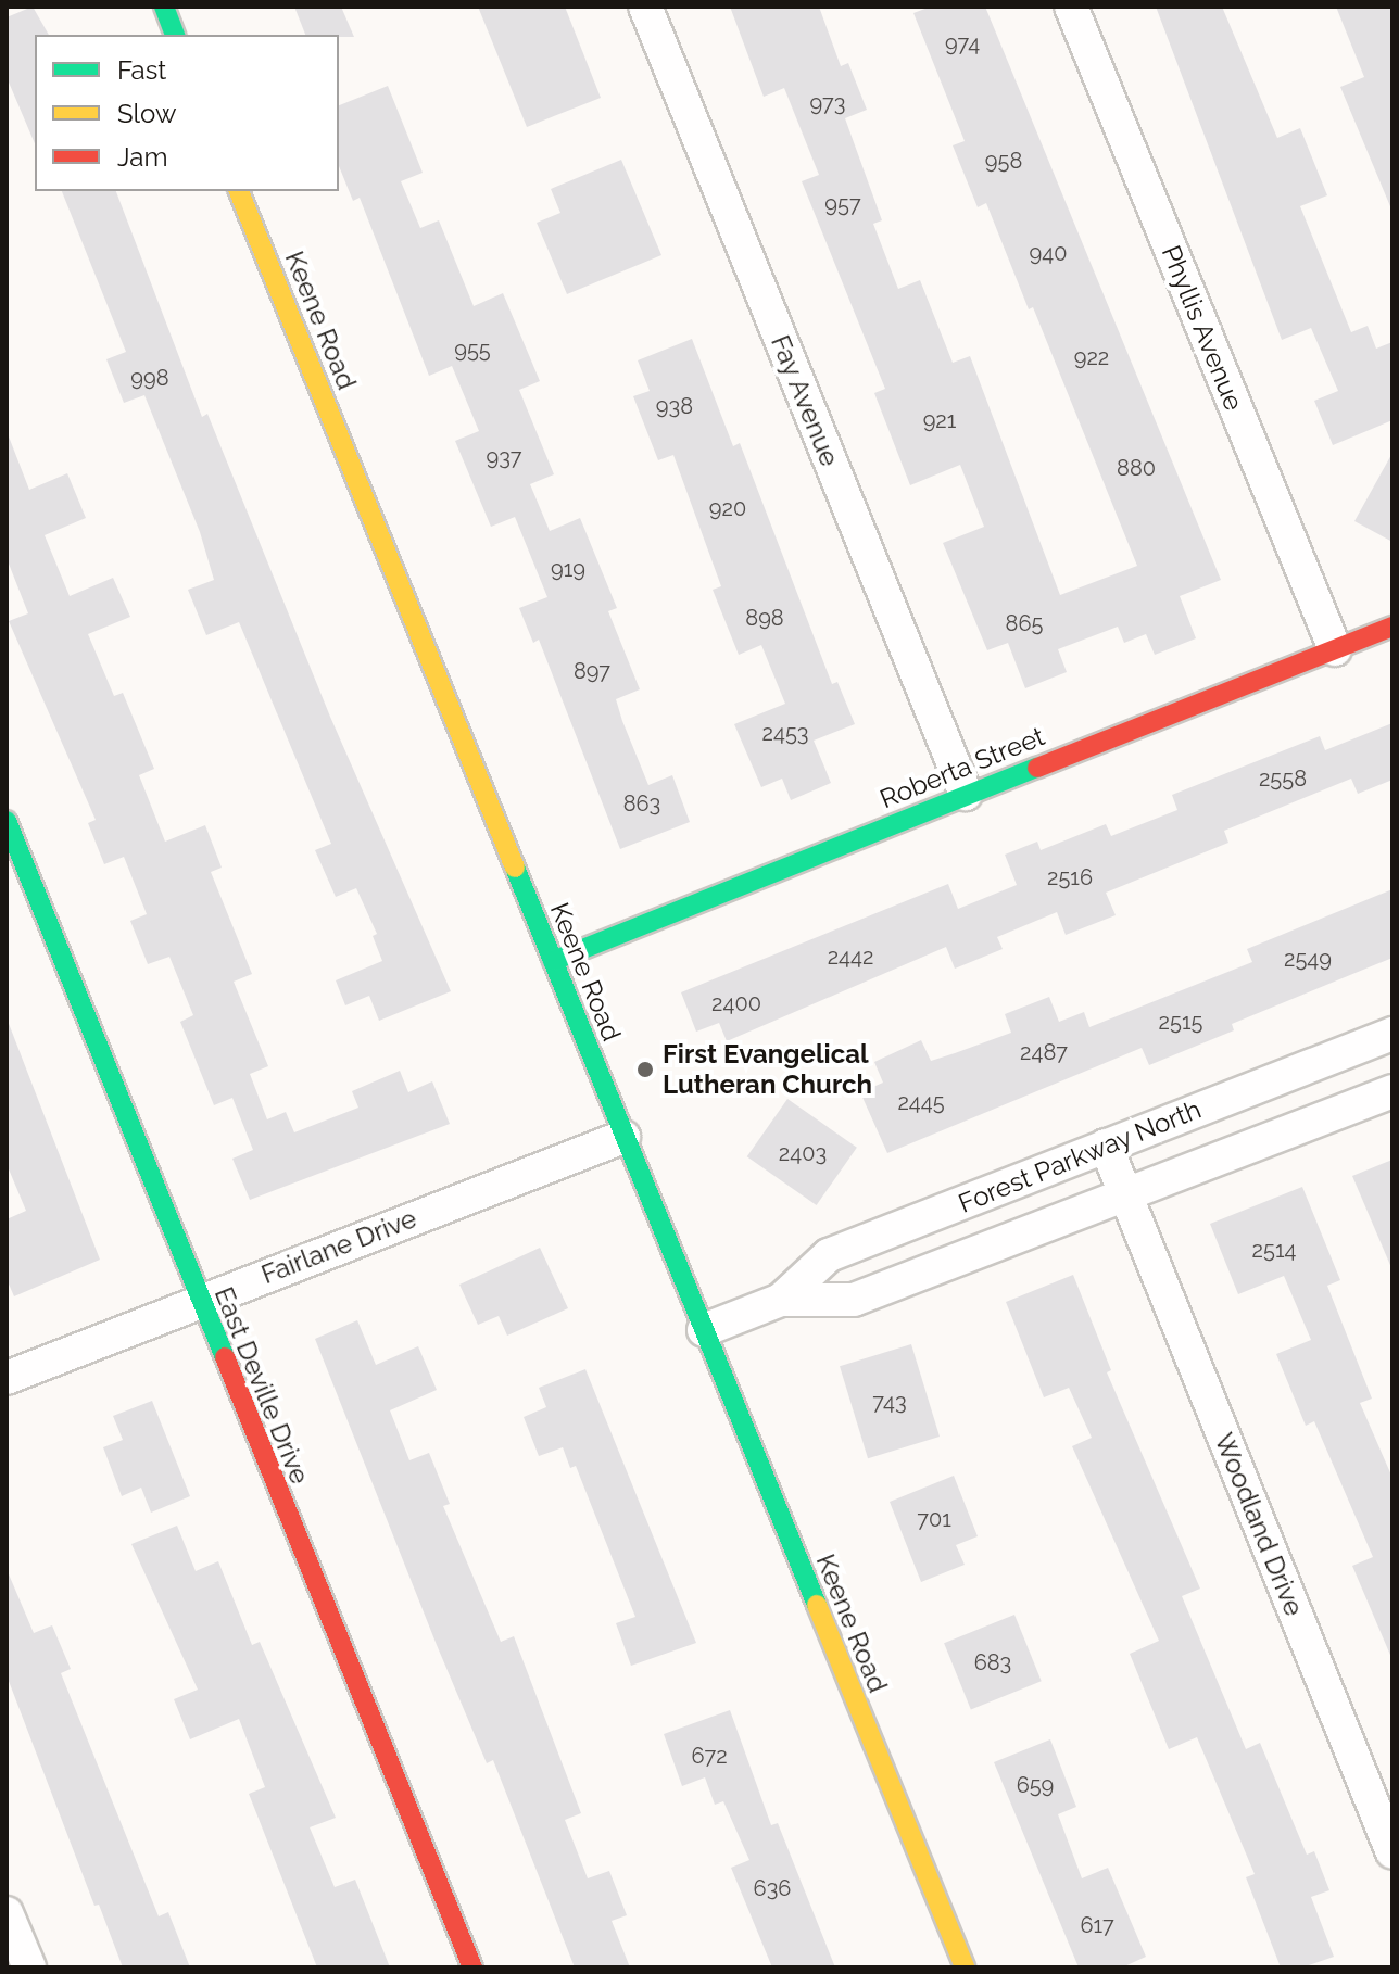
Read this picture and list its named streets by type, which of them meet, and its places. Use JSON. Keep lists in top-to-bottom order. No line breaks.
{"streets":{"street":["Keene Road","Phyllis Avenue","Fay Avenue","Roberta Street","Forest Parkway North","Fairlane Drive","East Deville Drive","Woodland Drive"]},"crossings":[["Keene Road","Roberta Street"],["Keene Road","Forest Parkway North"],["Keene Road","Fairlane Drive"],["Phyllis Avenue","Roberta Street"],["Fay Avenue","Roberta Street"],["Forest Parkway North","Woodland Drive"],["Fairlane Drive","East Deville Drive"]],"places":["First Evangelical Lutheran Church"],"house_numbers":["974","973","958","957","940","955","922","998","938","921","937","880","920","919","898","865","897","2453","2558","863","2516","2442","2549","2400","2515","2487","2445","2403","2514","743","701","683","672","659","636","617"],"legend":["Fast","Slow","Jam"]}
